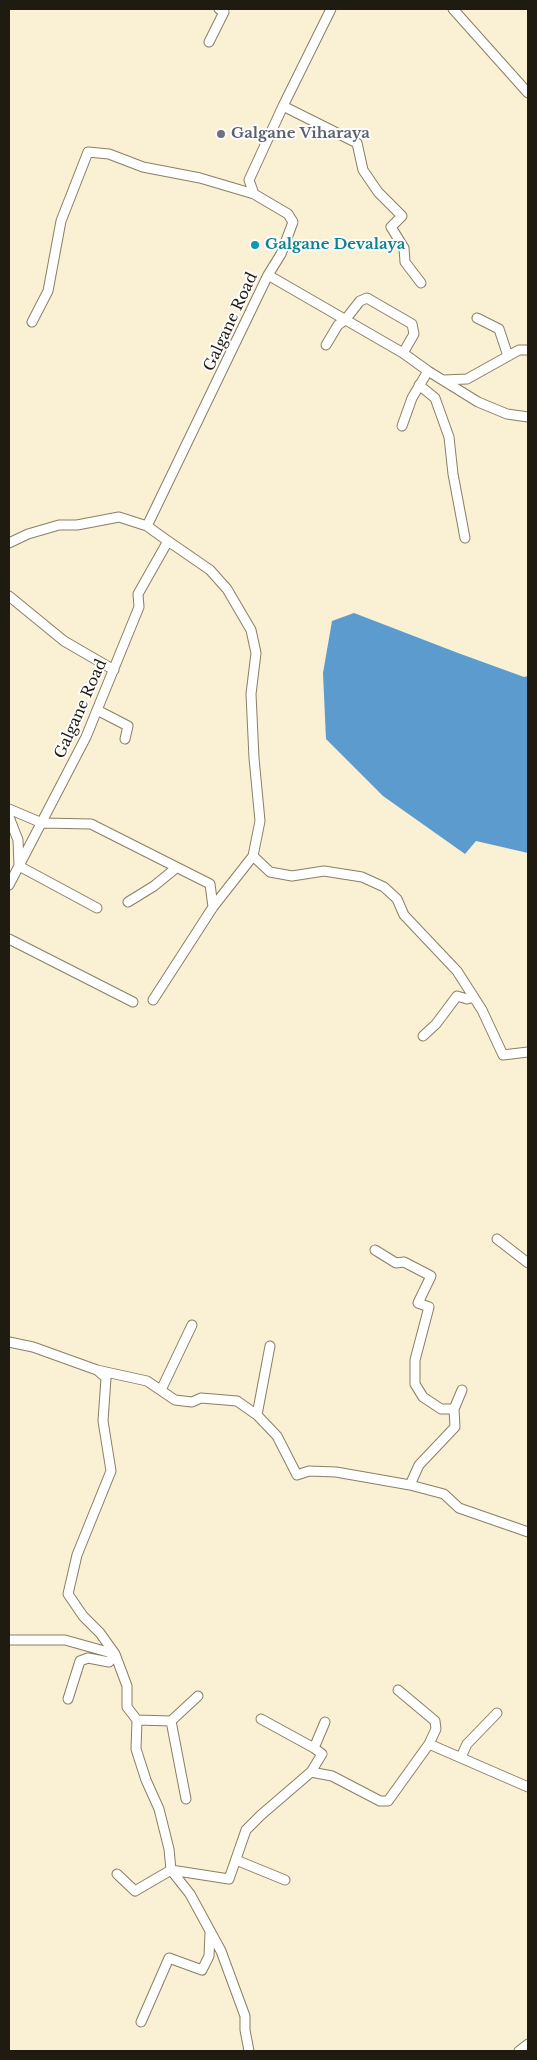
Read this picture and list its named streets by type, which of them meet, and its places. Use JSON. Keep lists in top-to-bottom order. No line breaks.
{"streets":{"street":["Galgane Road"]},"places":["Galgane Viharaya","Galgane Devalaya"]}
